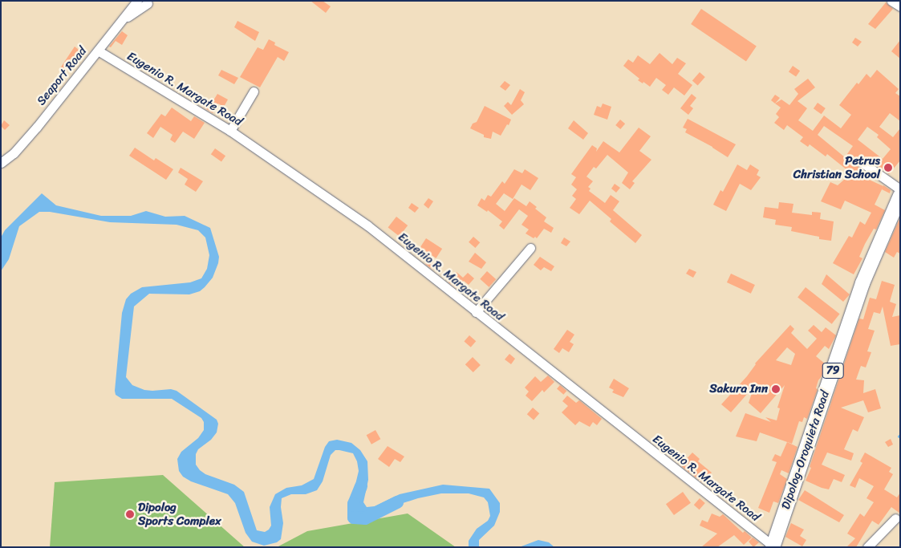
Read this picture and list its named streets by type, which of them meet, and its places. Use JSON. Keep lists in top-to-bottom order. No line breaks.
{"streets":{"main road":["79","Dipolog-Oroquieta Road"],"street":["Seaport Road","Eugenio R. Margate Road"]},"crossings":[["Seaport Road","Eugenio R. Margate Road"],["Eugenio R. Margate Road","Dipolog-Oroquieta Road"]],"places":["Petrus Christian School","Sakura Inn","Dipolog Sports Complex"]}
